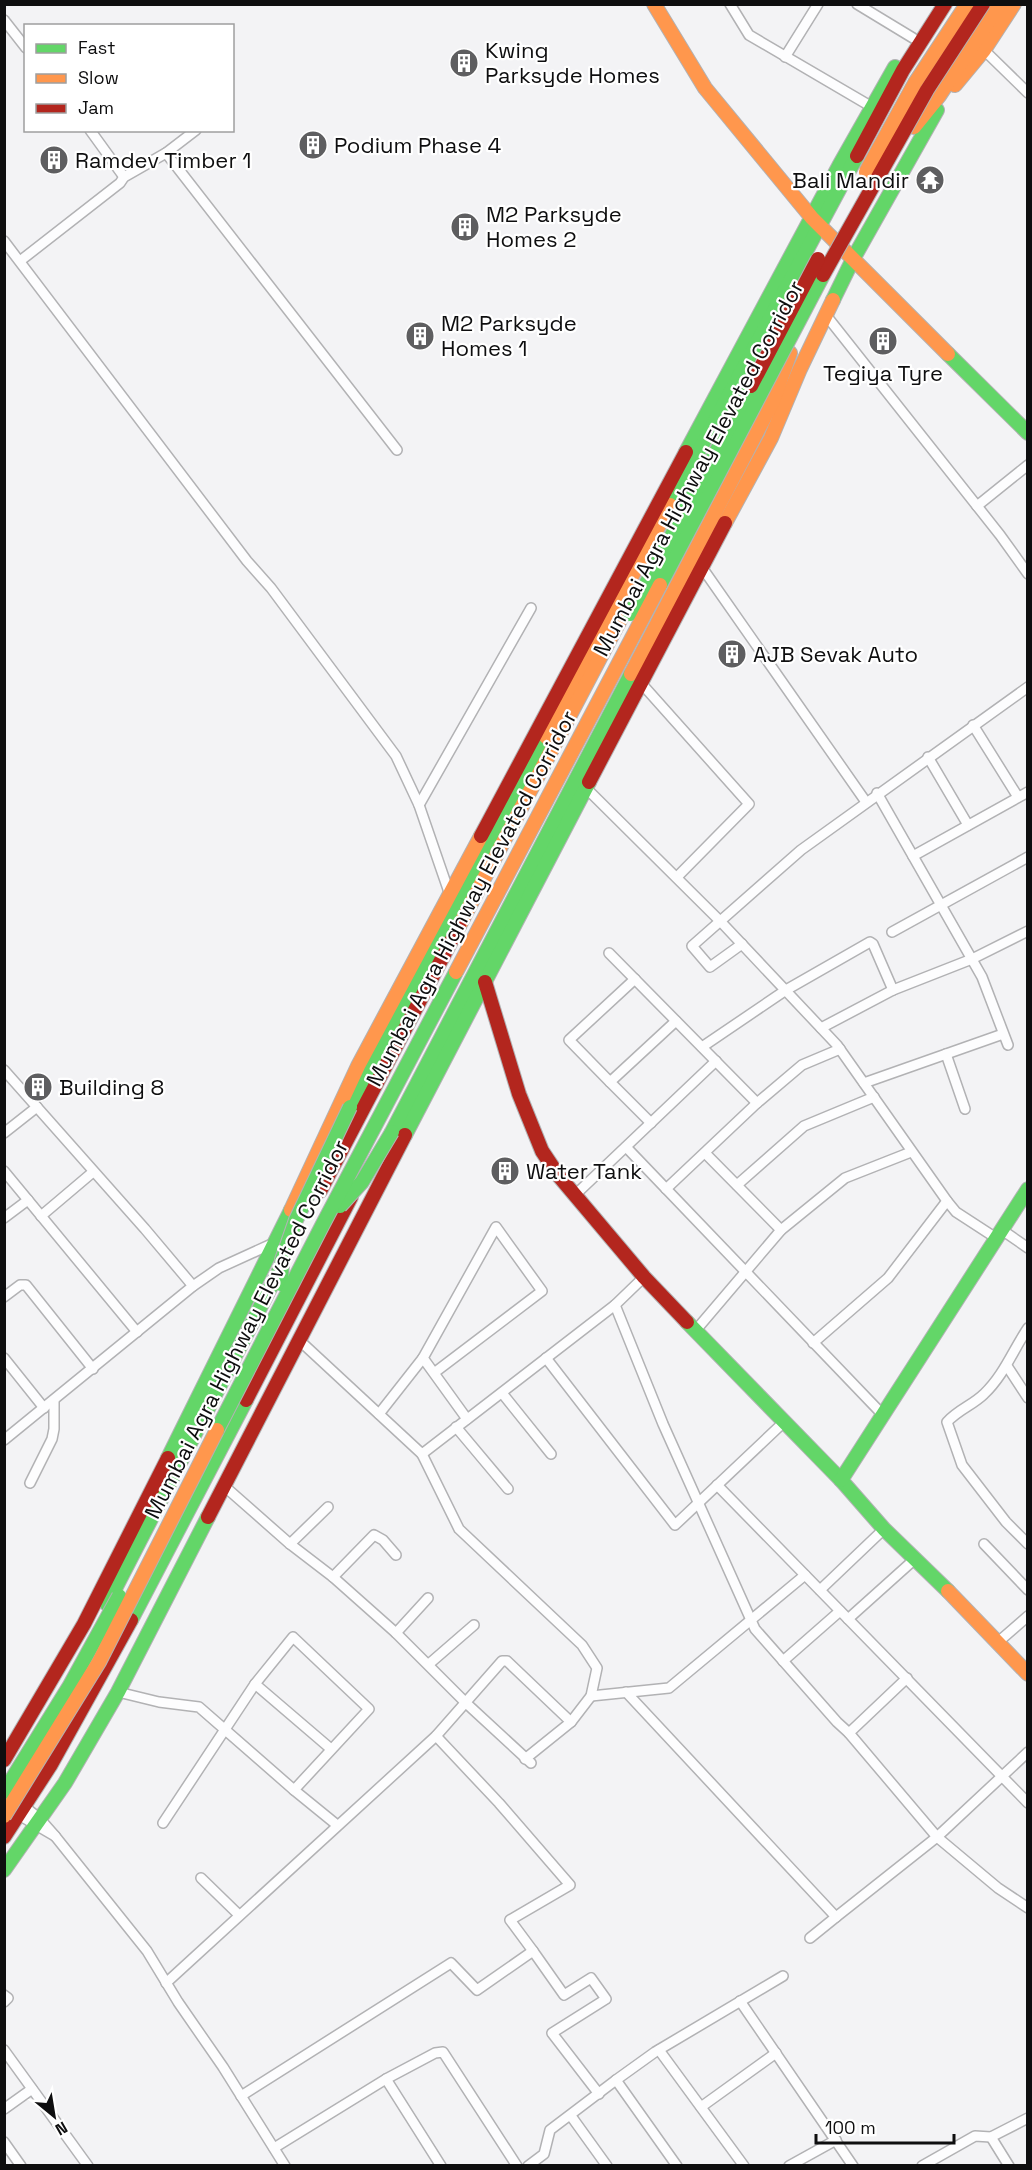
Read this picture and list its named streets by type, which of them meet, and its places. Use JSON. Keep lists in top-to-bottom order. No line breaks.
{"streets":{"main road":["Mumbai Agra Highway Elevated Corridor"]},"places":{"building":["Kwing Parksyde Homes","Podium Phase 4","Ramdev Timber 1","M2 Parksyde Homes 2","M2 Parksyde Homes 1","Tegiya Tyre","AJB Sevak Auto","Building 8","Water Tank"],"temple":["Bali Mandir"]},"legend":["Fast","Slow","Jam"],"scale_bar":"100 m","north":"bottom right"}
